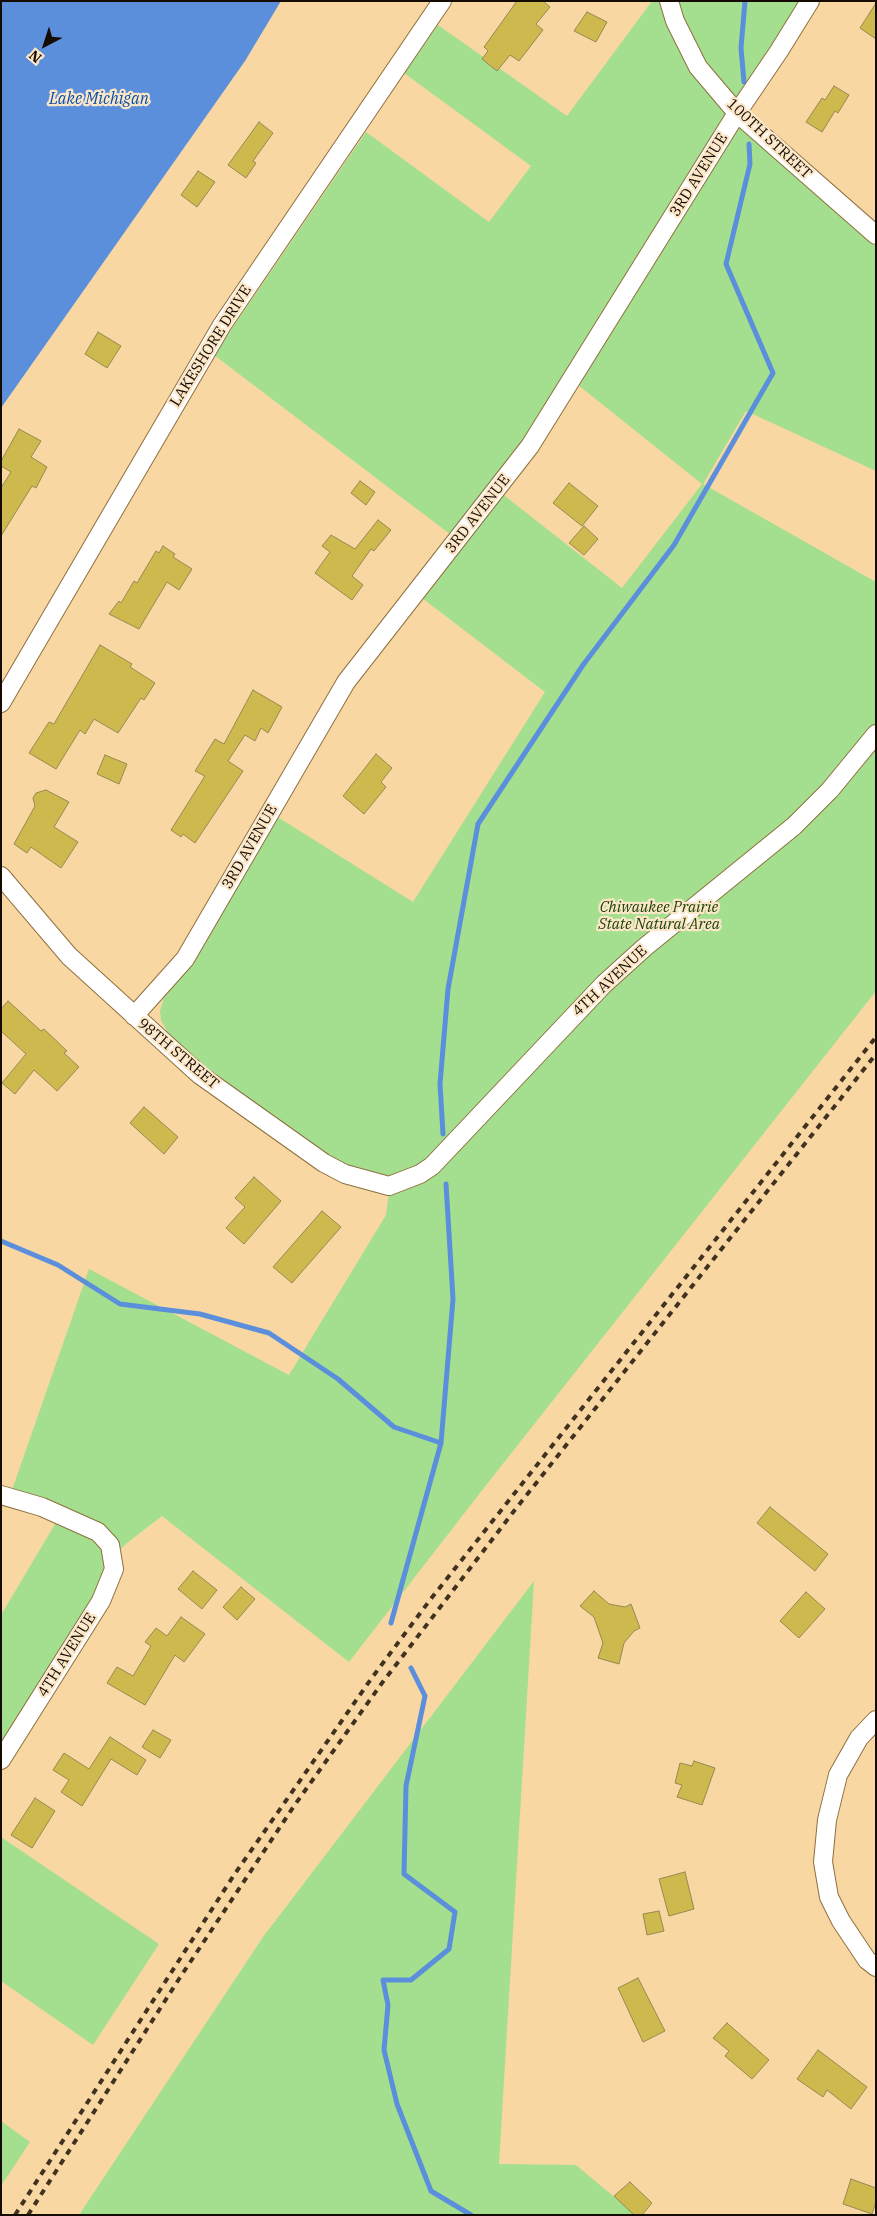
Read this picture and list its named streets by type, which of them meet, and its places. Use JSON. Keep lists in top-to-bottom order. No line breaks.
{"streets":{"street":["100TH STREET","3RD AVENUE","LAKESHORE DRIVE","4TH AVENUE","98TH STREET"]},"crossings":[["100TH STREET","3RD AVENUE"],["3RD AVENUE","98TH STREET"],["4TH AVENUE","98TH STREET"]],"water":["Lake Michigan"],"parks":["Chiwaukee Prairie State Natural Area"],"north":"bottom left"}
